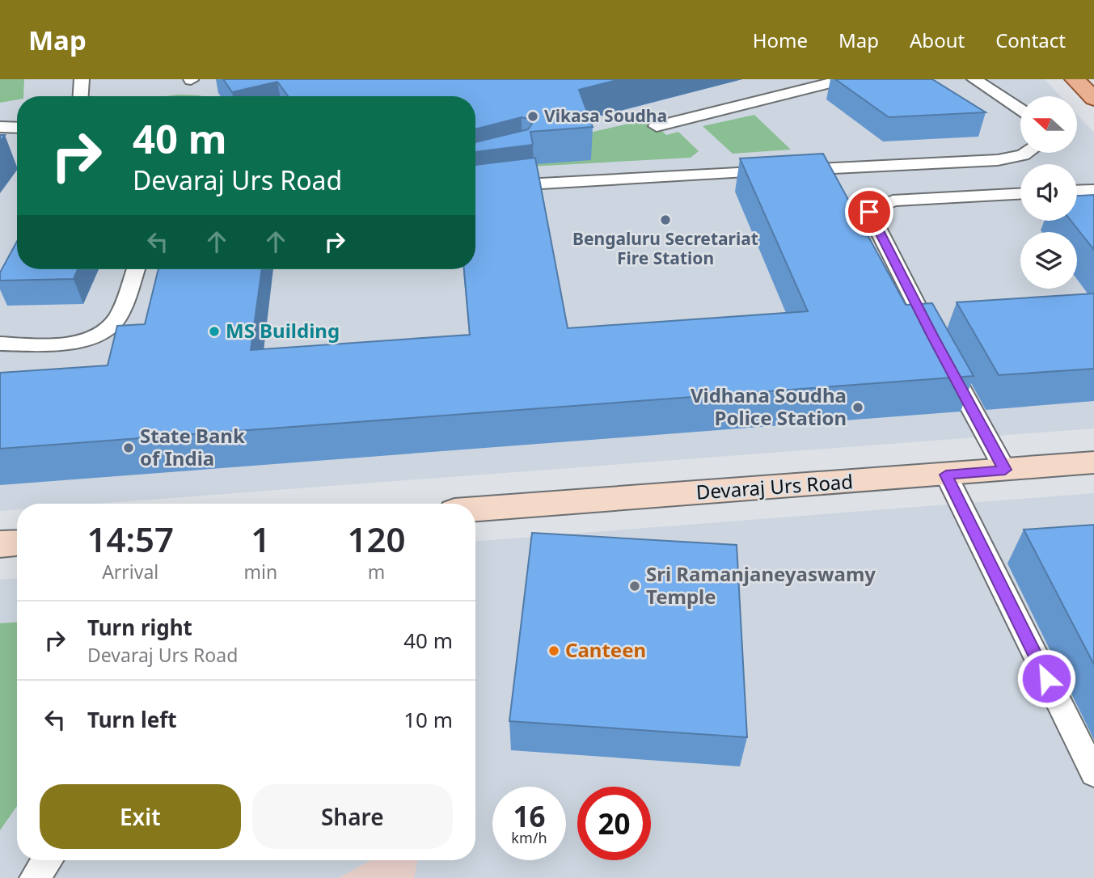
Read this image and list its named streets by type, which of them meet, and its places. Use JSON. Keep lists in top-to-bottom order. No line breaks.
{"streets":{"street":["Devaraj Urs Road"]},"places":["Vikasa Soudha","Bengaluru Secretariat Fire Station","MS Building","Vidhana Soudha Police Station","State Bank of India","Sri Ramanjaneyaswamy Temple","Canteen"],"north":"left","page":{"header":"Map","nav":["Home","Map","About","Contact"],"turn":["40 m","Devaraj Urs Road"],"eta":["14:57","Arrival","1","min","120","m"],"list":[{"name":"Turn right","note":"Devaraj Urs Road","value":"40 m"},{"name":"Turn left","value":"10 m"}],"buttons":["Exit","Share"],"speed":"16 km/h","limit":"20"}}
